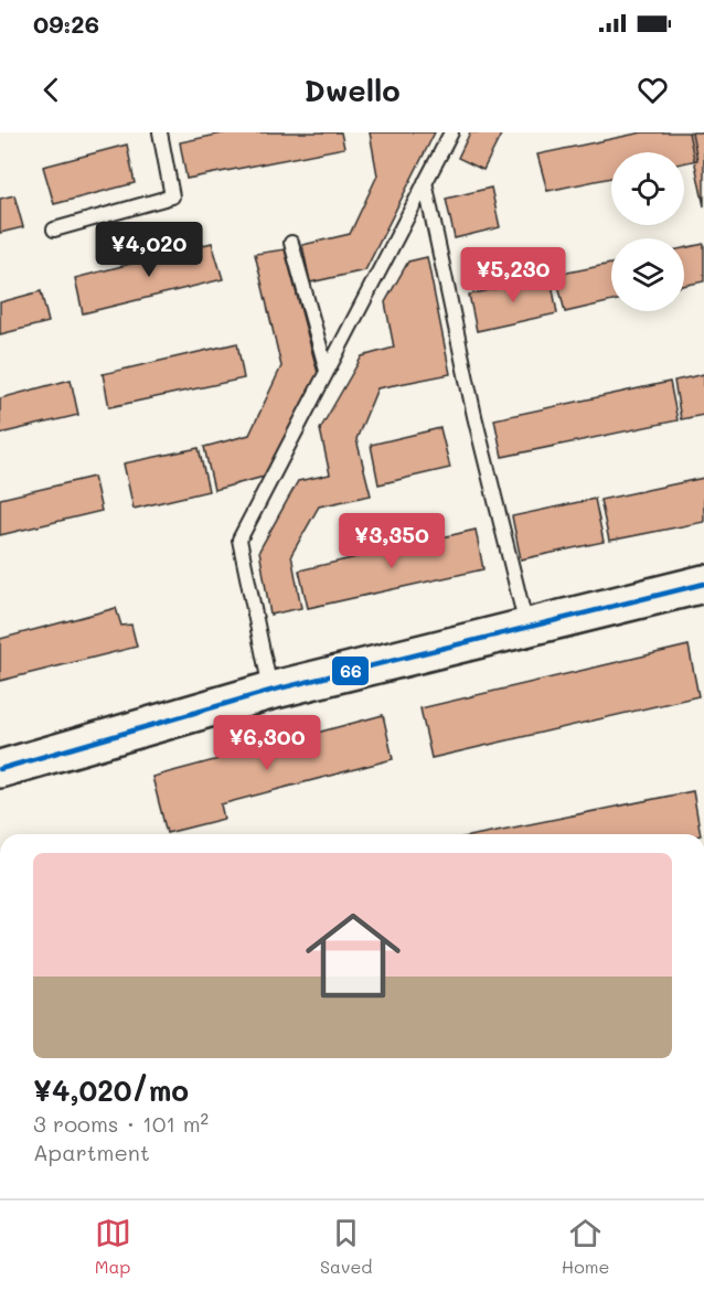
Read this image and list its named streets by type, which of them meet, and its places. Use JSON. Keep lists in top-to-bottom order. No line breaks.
{"lines":["transit line 66"],"page":{"status":"09:26","header":"Dwello","price":["¥4,020","¥5,230","¥3,350","¥6,300"],"list":[{"name":"¥4,020/mo","note":"3 rooms · 101 m² · Apartment"}],"tabs":["Map","Saved","Home"]}}
